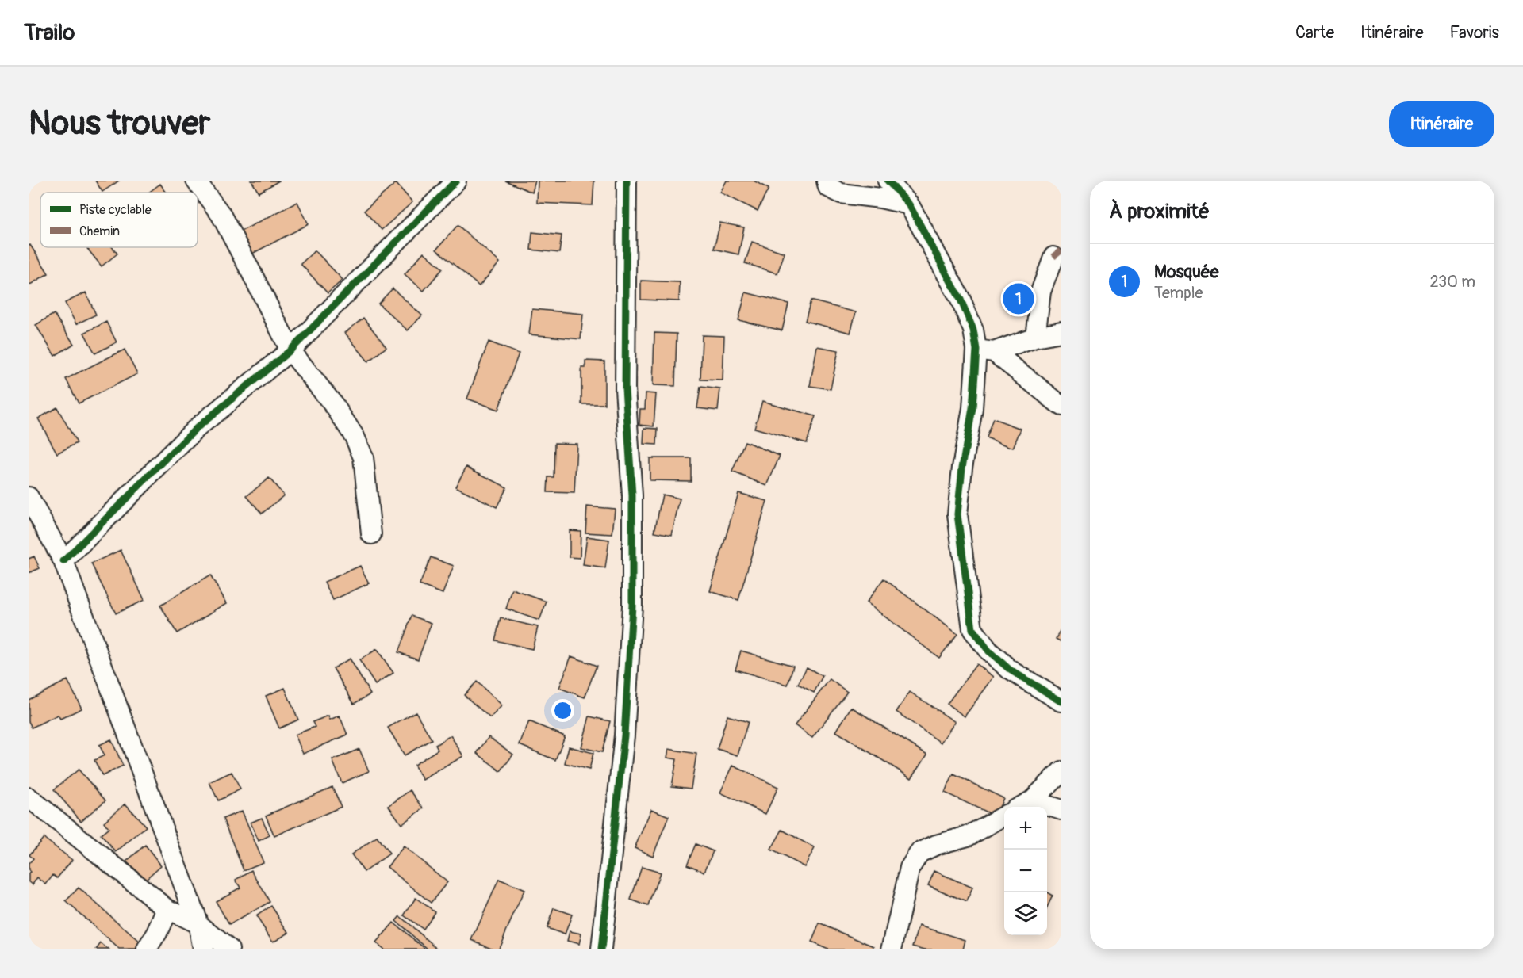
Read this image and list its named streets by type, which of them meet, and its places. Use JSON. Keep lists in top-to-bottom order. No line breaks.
{"legend":["Piste cyclable","Chemin"],"page":{"header":"Trailo","nav":["Carte","Itinéraire","Favoris"],"buttons":"Itinéraire","title":"Nous trouver","heading":"À proximité","list":[{"mark":"1","name":"Mosquée","note":"Temple","value":"230 m"}],"pins":"1","map_buttons":["+","−"]}}
